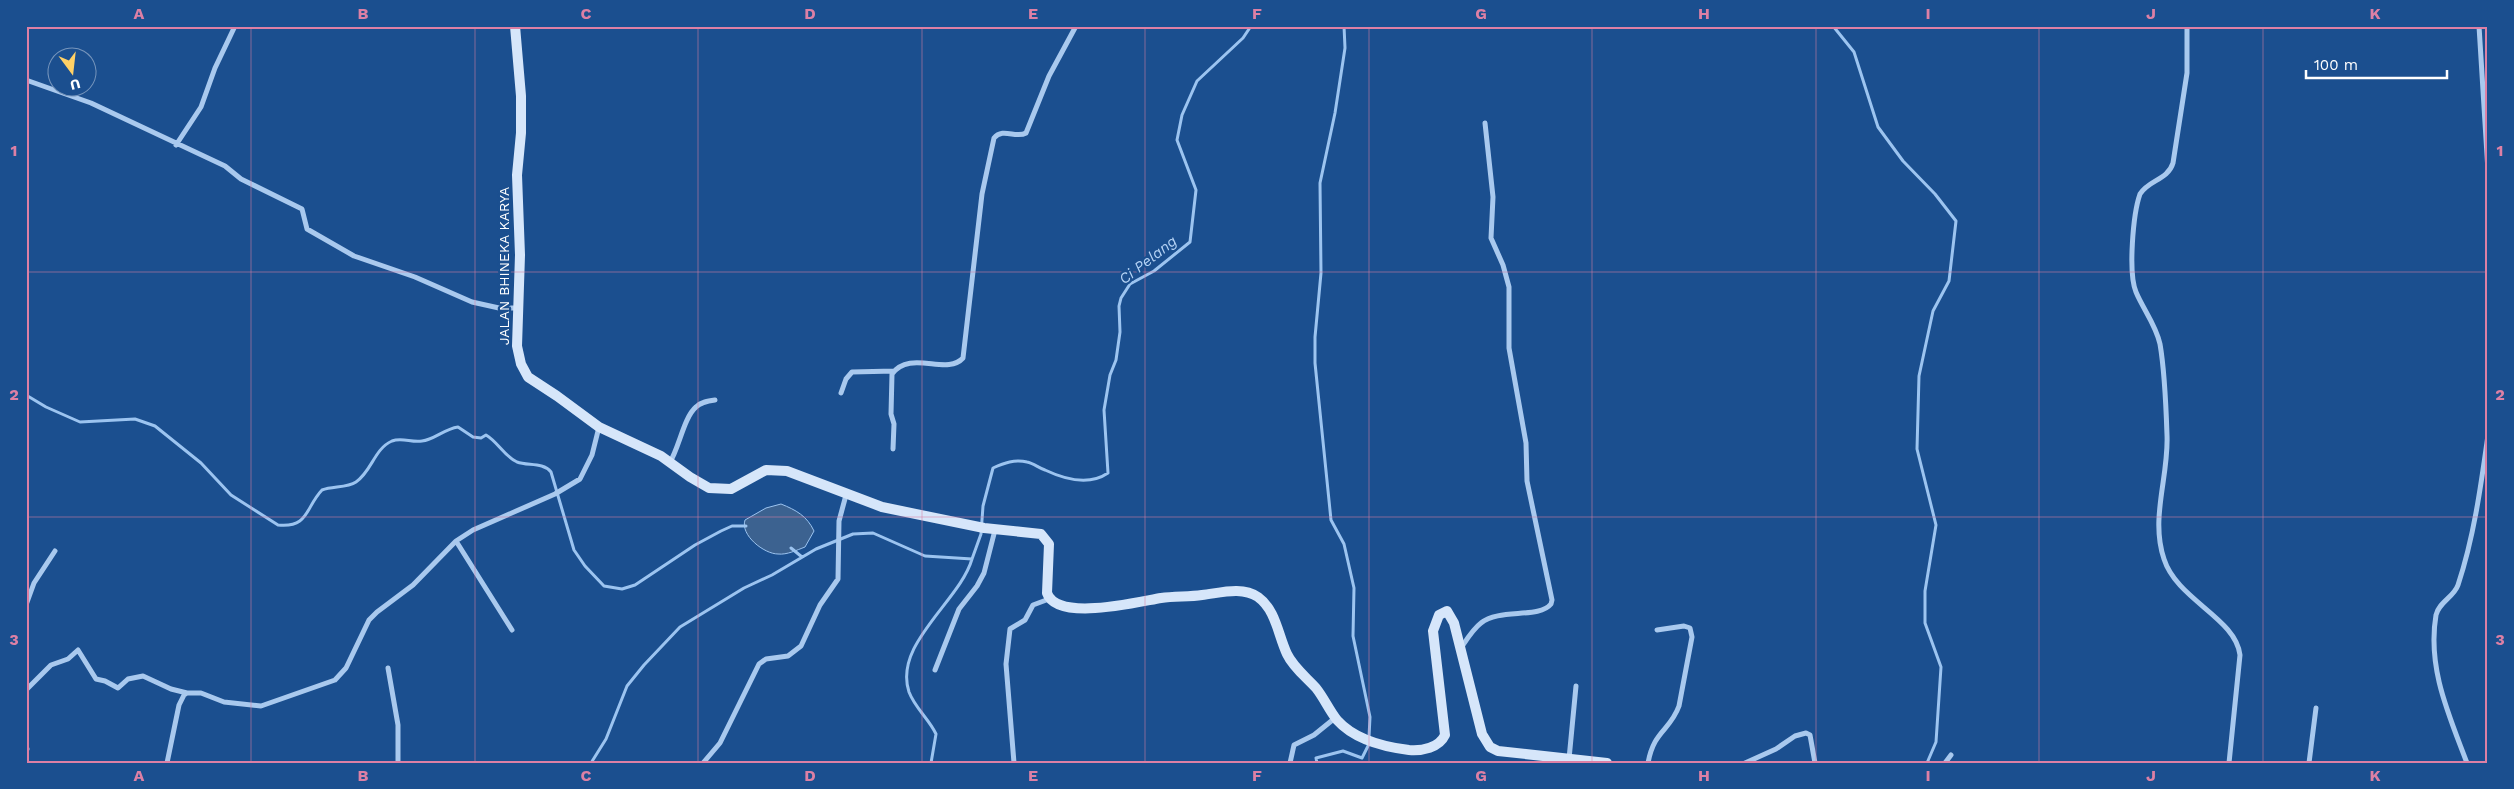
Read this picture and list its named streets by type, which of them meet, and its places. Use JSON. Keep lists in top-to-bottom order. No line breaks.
{"streets":{"street":["JALAN BHINEKA KARYA"]},"water":["Ci Pelang"],"scale_bar":"100 m","north":"bottom","grid":{"columns":["A","B","C","D","E","F","G","H","I","J","K"],"rows":["1","2","3"]}}
